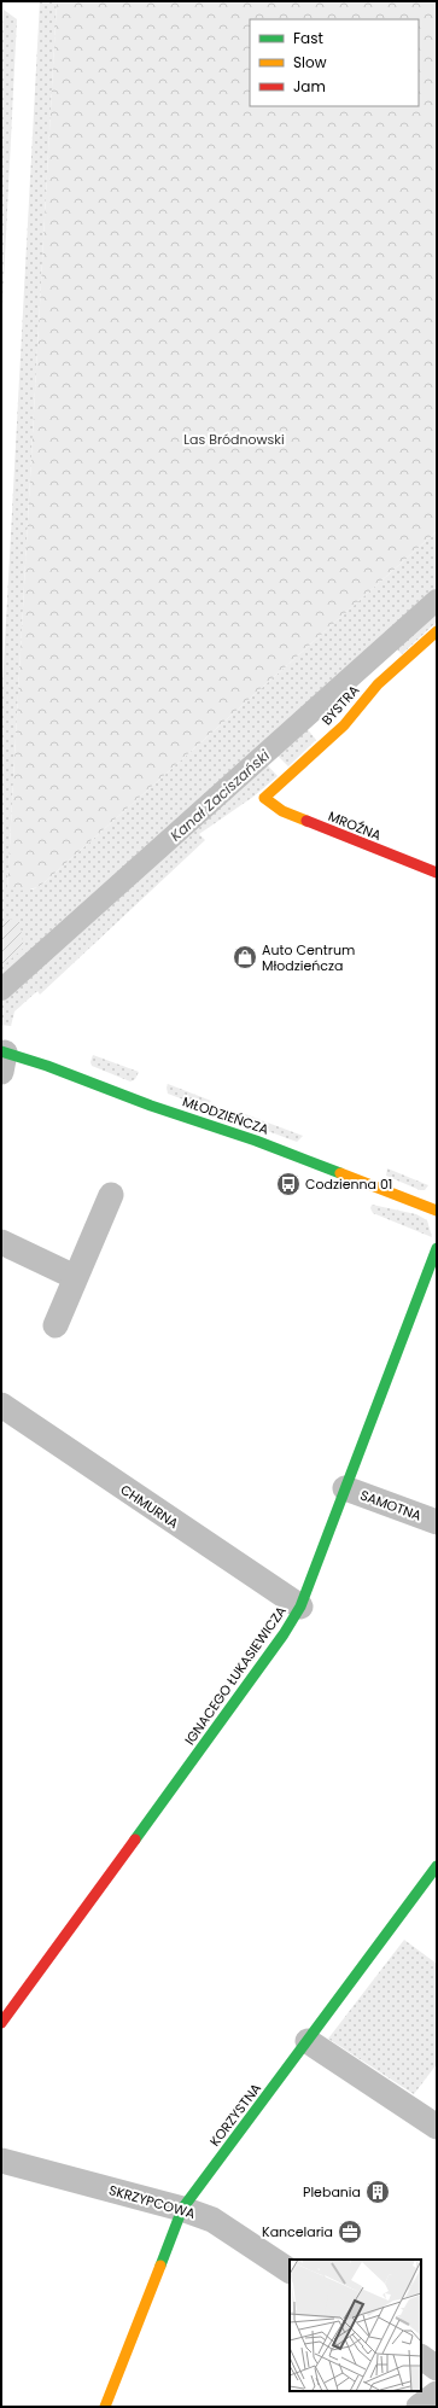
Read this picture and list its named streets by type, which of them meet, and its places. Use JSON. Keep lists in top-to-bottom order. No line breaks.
{"streets":{"street":["BYSTRA","MROŹNA","MŁODZIEŃCZA","SAMOTNA","CHMURNA","IGNACEGO ŁUKASIEWICZA","KORZYSTNA","SKRZYPCOWA"]},"crossings":[["BYSTRA","MROŹNA"],["SAMOTNA","IGNACEGO ŁUKASIEWICZA"],["CHMURNA","IGNACEGO ŁUKASIEWICZA"],["KORZYSTNA","SKRZYPCOWA"]],"water":["Kanał Zaciszański"],"parks":["Las Bródnowski"],"places":{"shop":["Auto Centrum Młodzieńcza"],"bus stop":["Codzienna 01"],"building":["Plebania"],"office":["Kancelaria"]},"legend":["Fast","Slow","Jam"]}
